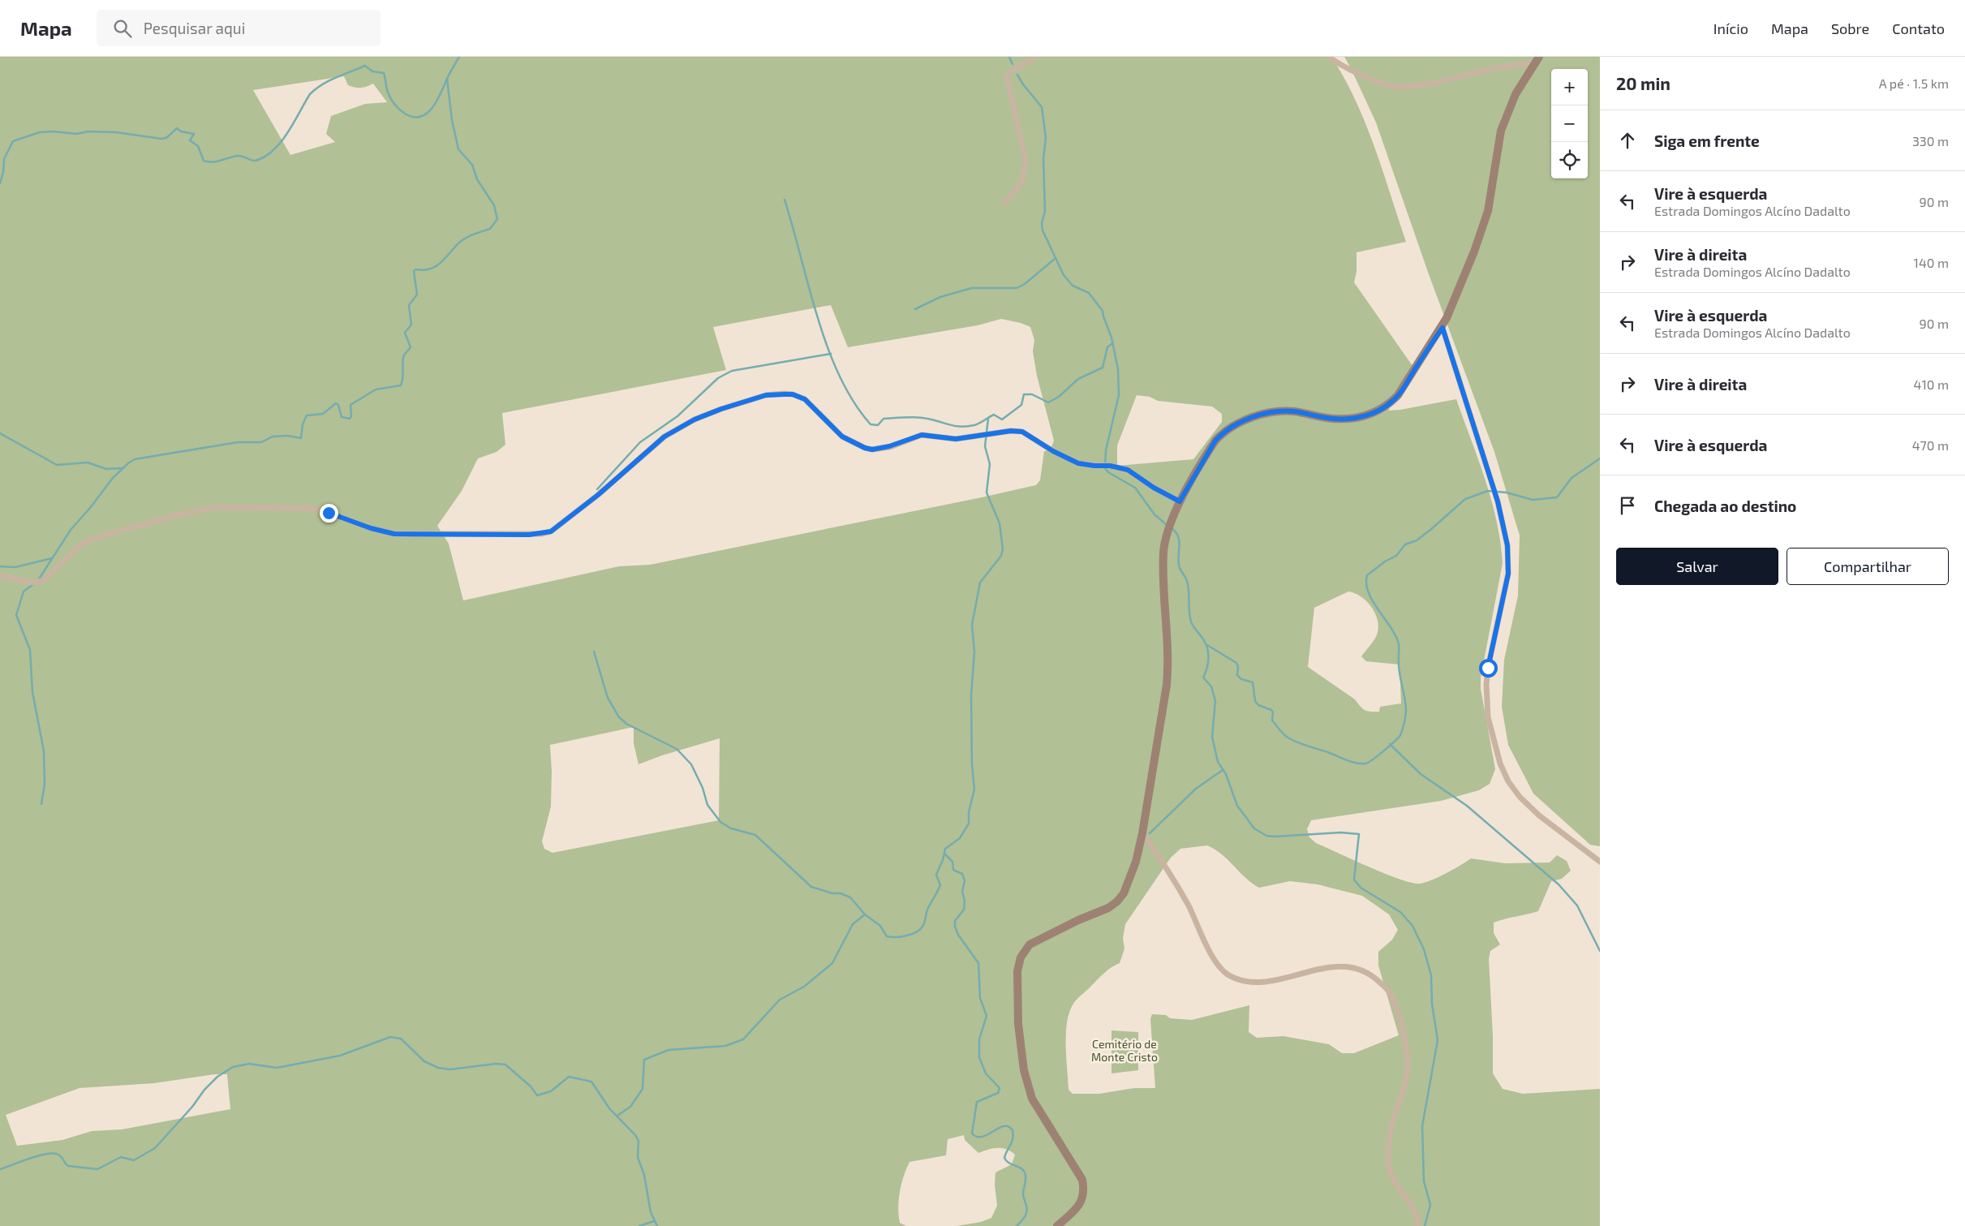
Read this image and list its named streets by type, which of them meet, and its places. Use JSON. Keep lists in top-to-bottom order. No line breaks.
{"parks":["Cemitério de Monte Cristo"],"page":{"header":"Mapa","search":"Pesquisar aqui","nav":["Início","Mapa","Sobre","Contato"],"heading":["20 min","A pé · 1.5 km"],"map_buttons":["+","−"],"list":[["Siga em frente","330 m"],["Vire à esquerda","Estrada Domingos Alcíno Dadalto","90 m"],["Vire à direita","Estrada Domingos Alcíno Dadalto","140 m"],["Vire à esquerda","Estrada Domingos Alcíno Dadalto","90 m"],["Vire à direita","410 m"],["Vire à esquerda","470 m"],"Chegada ao destino"],"buttons":["Salvar","Compartilhar"]}}
